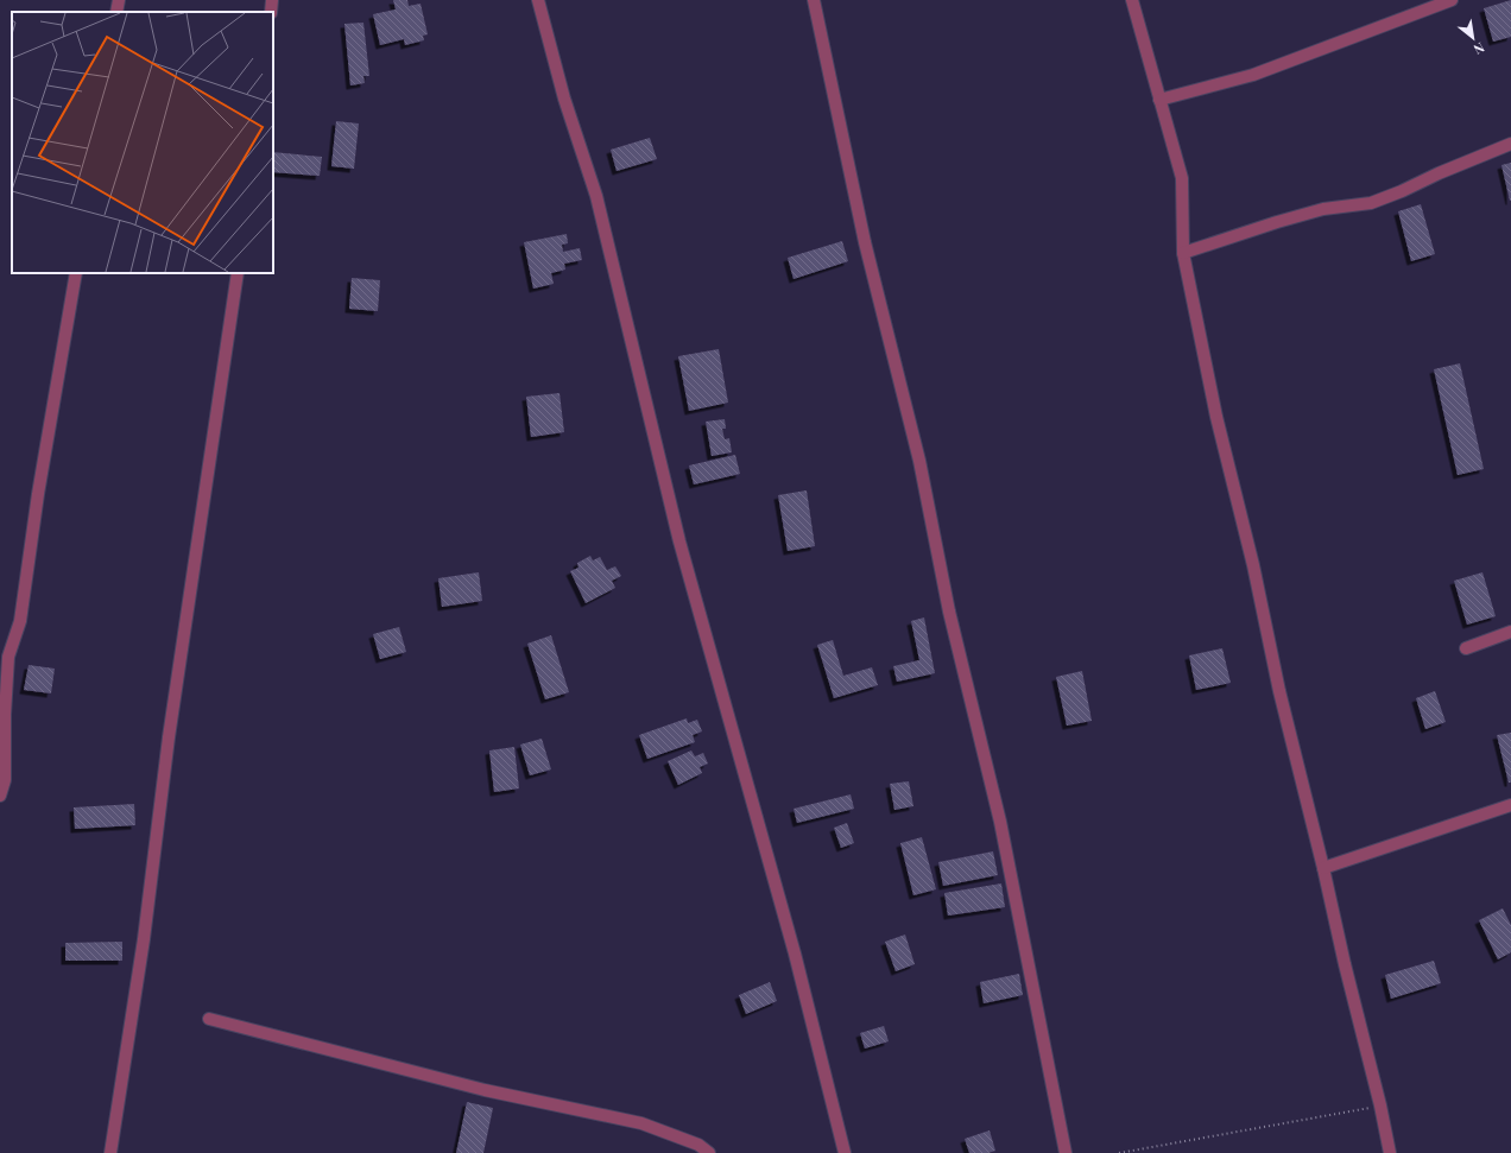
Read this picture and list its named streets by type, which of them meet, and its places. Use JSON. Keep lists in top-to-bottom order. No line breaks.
{"north":"bottom right"}
